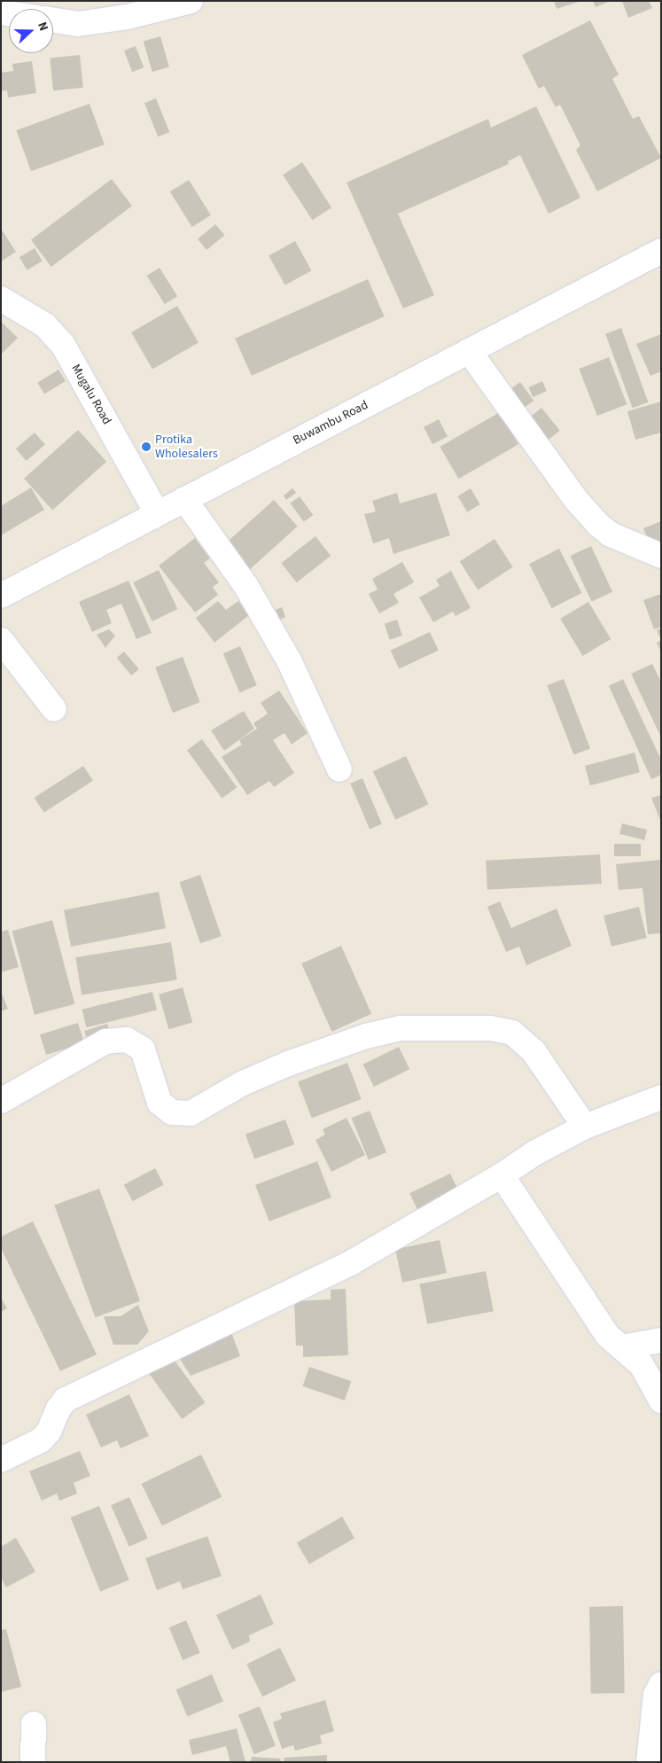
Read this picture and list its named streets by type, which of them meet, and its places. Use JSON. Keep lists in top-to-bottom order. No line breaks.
{"streets":{"street":["Mugalu Road","Buwambu Road"]},"crossings":[["Mugalu Road","Buwambu Road"]],"places":["Protika Wholesalers"],"north":"right"}
